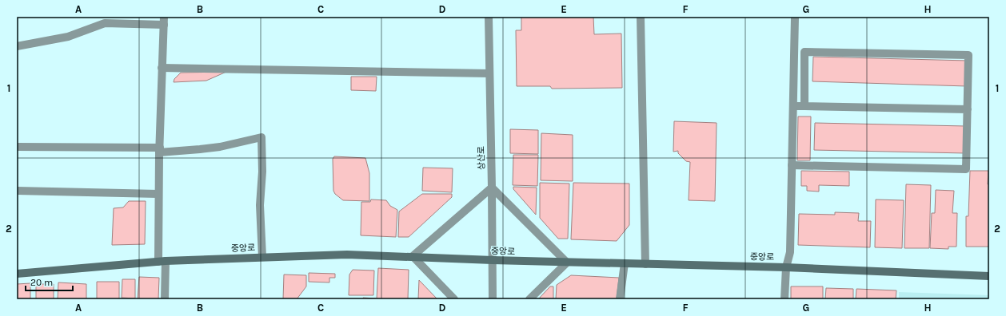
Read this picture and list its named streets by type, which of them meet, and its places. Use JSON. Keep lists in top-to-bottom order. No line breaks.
{"streets":{"main road":["중앙로"],"street":["상산로"]},"crossings":[["상산로","중앙로"]],"scale_bar":"20 m","grid":{"columns":["A","B","C","D","E","F","G","H"],"rows":["1","2"]}}
